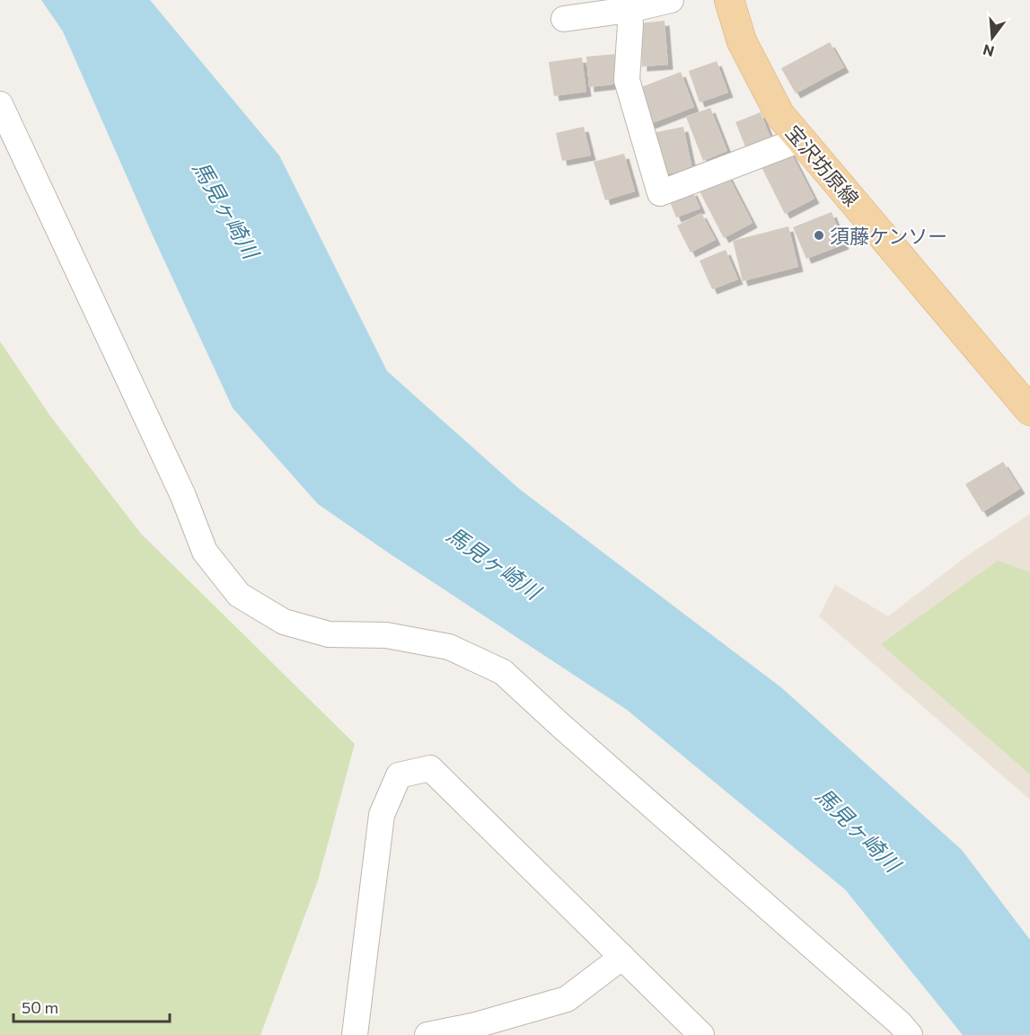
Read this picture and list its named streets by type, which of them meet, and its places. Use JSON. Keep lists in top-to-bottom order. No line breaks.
{"streets":{"main road":["宝沢坊原線"]},"water":["馬見ヶ崎川"],"places":["須藤ケンソー"],"scale_bar":"50 m","north":"bottom"}
